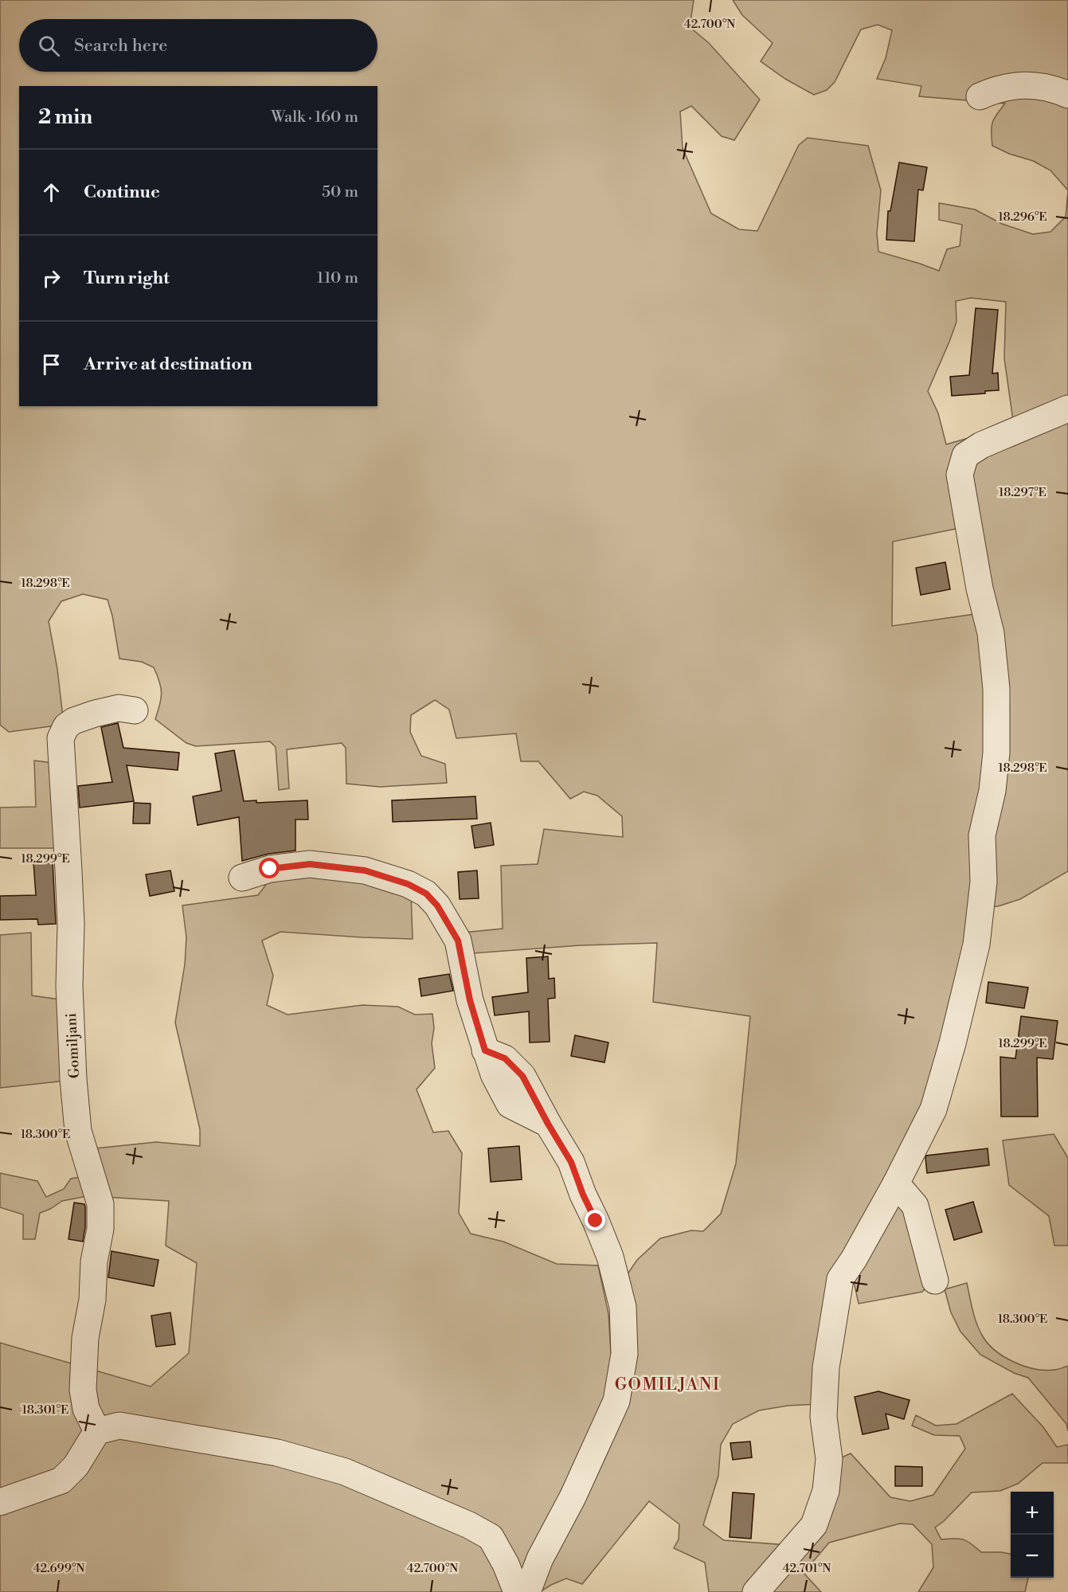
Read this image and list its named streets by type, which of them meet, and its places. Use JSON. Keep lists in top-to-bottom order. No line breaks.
{"streets":{"street":["Gomiljani"]},"districts":["GOMILJANI"],"page":{"search":"Search here","heading":["2 min","Walk · 160 m"],"list":[["Continue","50 m"],["Turn right","110 m"],"Arrive at destination"],"map_buttons":["+","−"]},"coordinates":["42.700°N","18.296°E","18.297°E","18.298°E","18.299°E","18.300°E","18.301°E","42.699°N","42.701°N"]}
